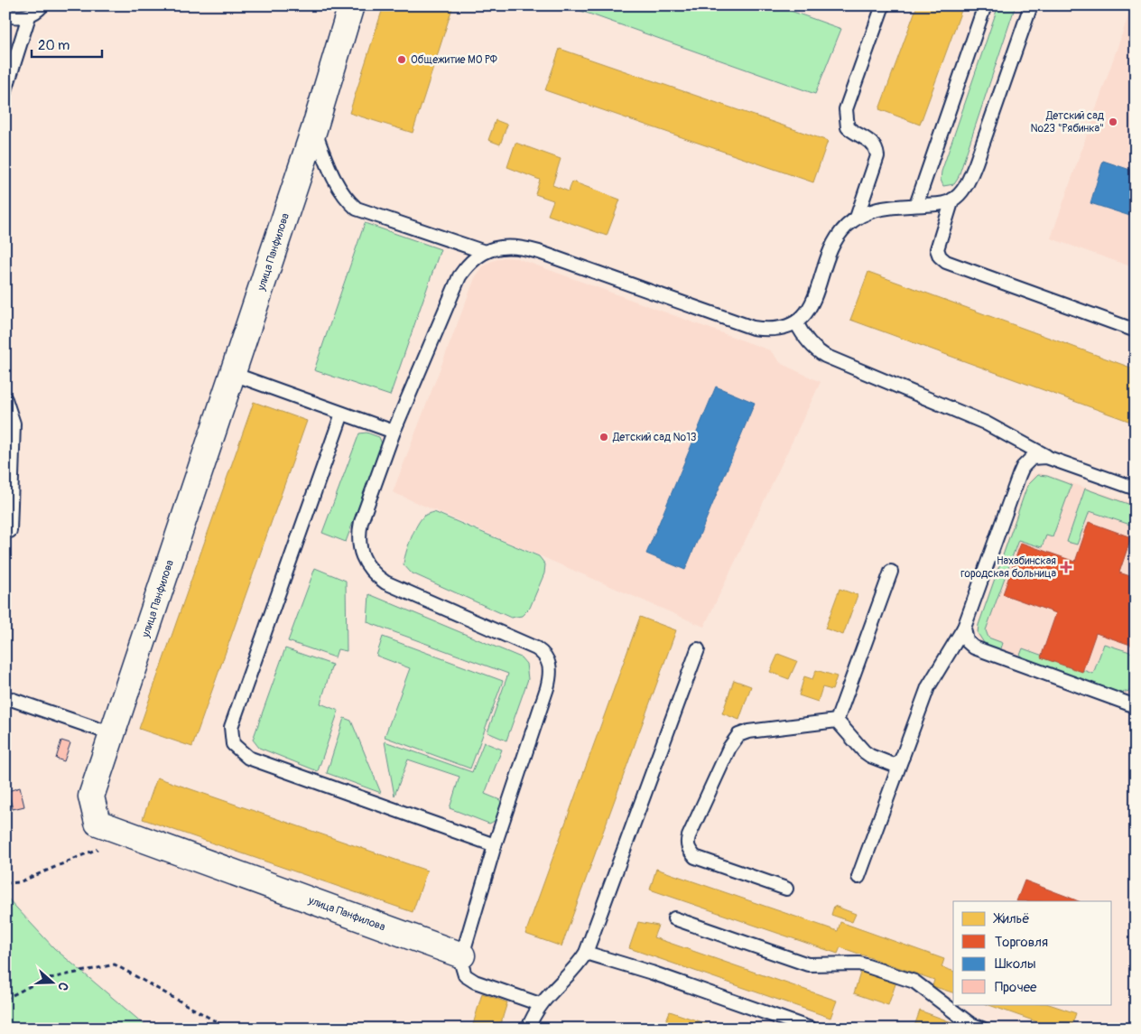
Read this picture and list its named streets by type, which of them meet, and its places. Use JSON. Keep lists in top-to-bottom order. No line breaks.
{"streets":{"street":["улица Панфилова"]},"places":{"other":["Общежитие МО РФ","Детский сад №23 \"Рябинка\"","Детский сад №13"],"health":["Нахабинская городская больница"]},"legend":["Жильё","Торговля","Школы","Прочее"],"scale_bar":"20 m","north":"right"}
